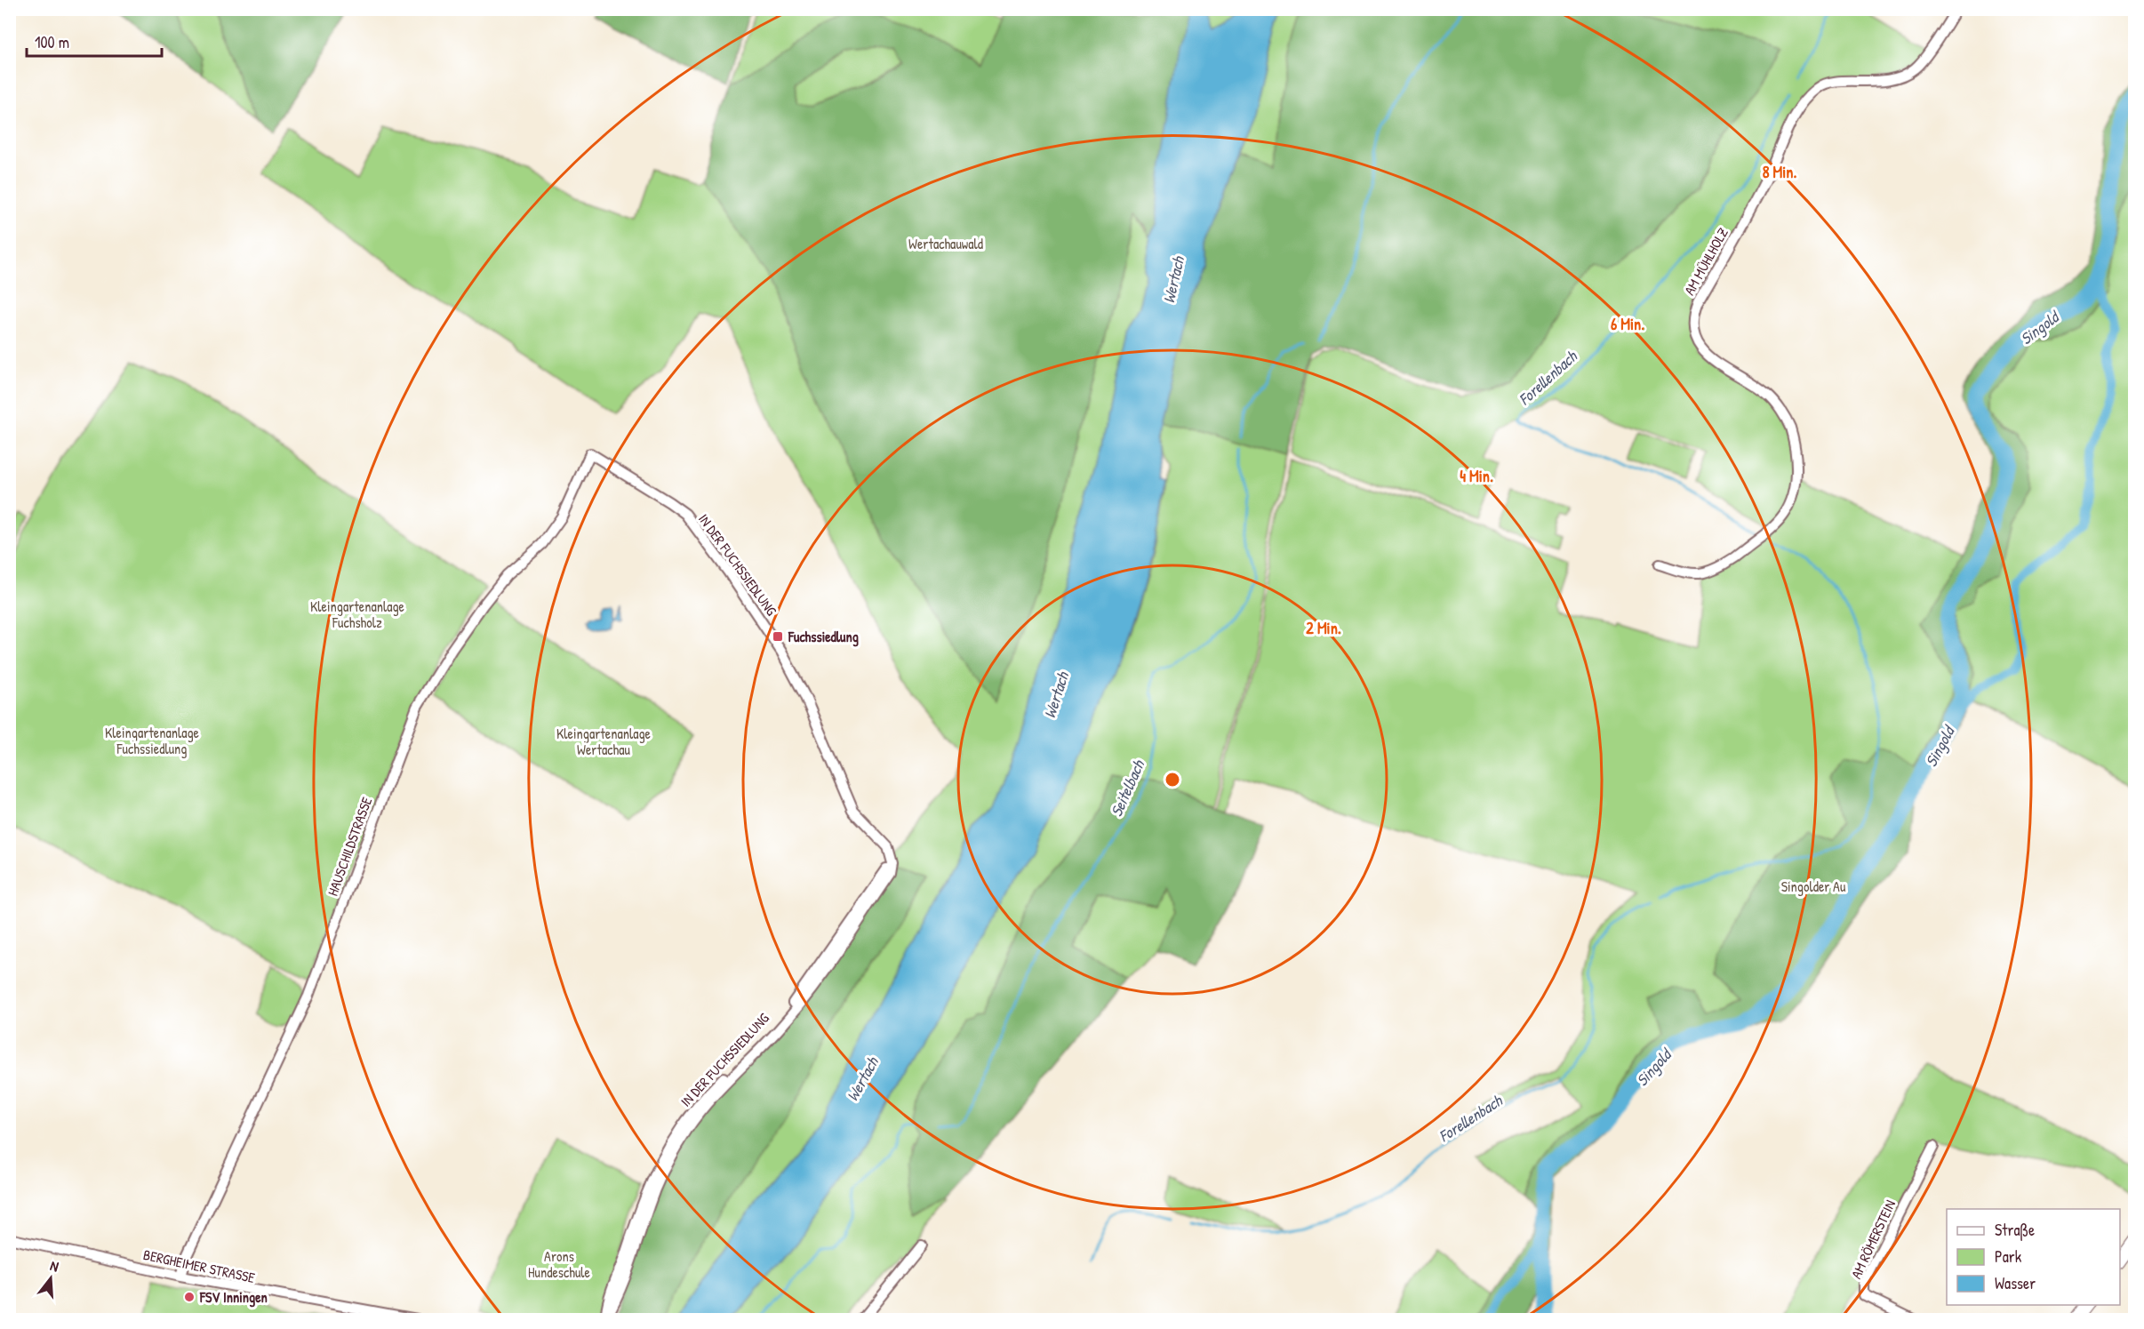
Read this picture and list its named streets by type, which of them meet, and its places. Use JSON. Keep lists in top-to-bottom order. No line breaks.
{"streets":{"street":["AM MÜHLHOLZ","IN DER FUCHSSIEDLUNG","HAUSCHILDSTRASSE","AM RÖMERSTEIN","BERGHEIMER STRASSE"]},"crossings":[["IN DER FUCHSSIEDLUNG","HAUSCHILDSTRASSE"],["HAUSCHILDSTRASSE","BERGHEIMER STRASSE"]],"water":["Wertach","Singold","Forellenbach","Seitelbach"],"parks":["Wertachauwald","Kleingartenanlage Fuchsholz","Kleingartenanlage Fuchssiedlung","Kleingartenanlage Wertachau","Singolder Au","Arons Hundeschule"],"places":{"transit":["Fuchssiedlung"],"other":["FSV Inningen"]},"legend":["Straße","Park","Wasser"],"scale_bar":"100 m","north":"top","rings":["8 Min.","6 Min.","4 Min.","2 Min."]}
